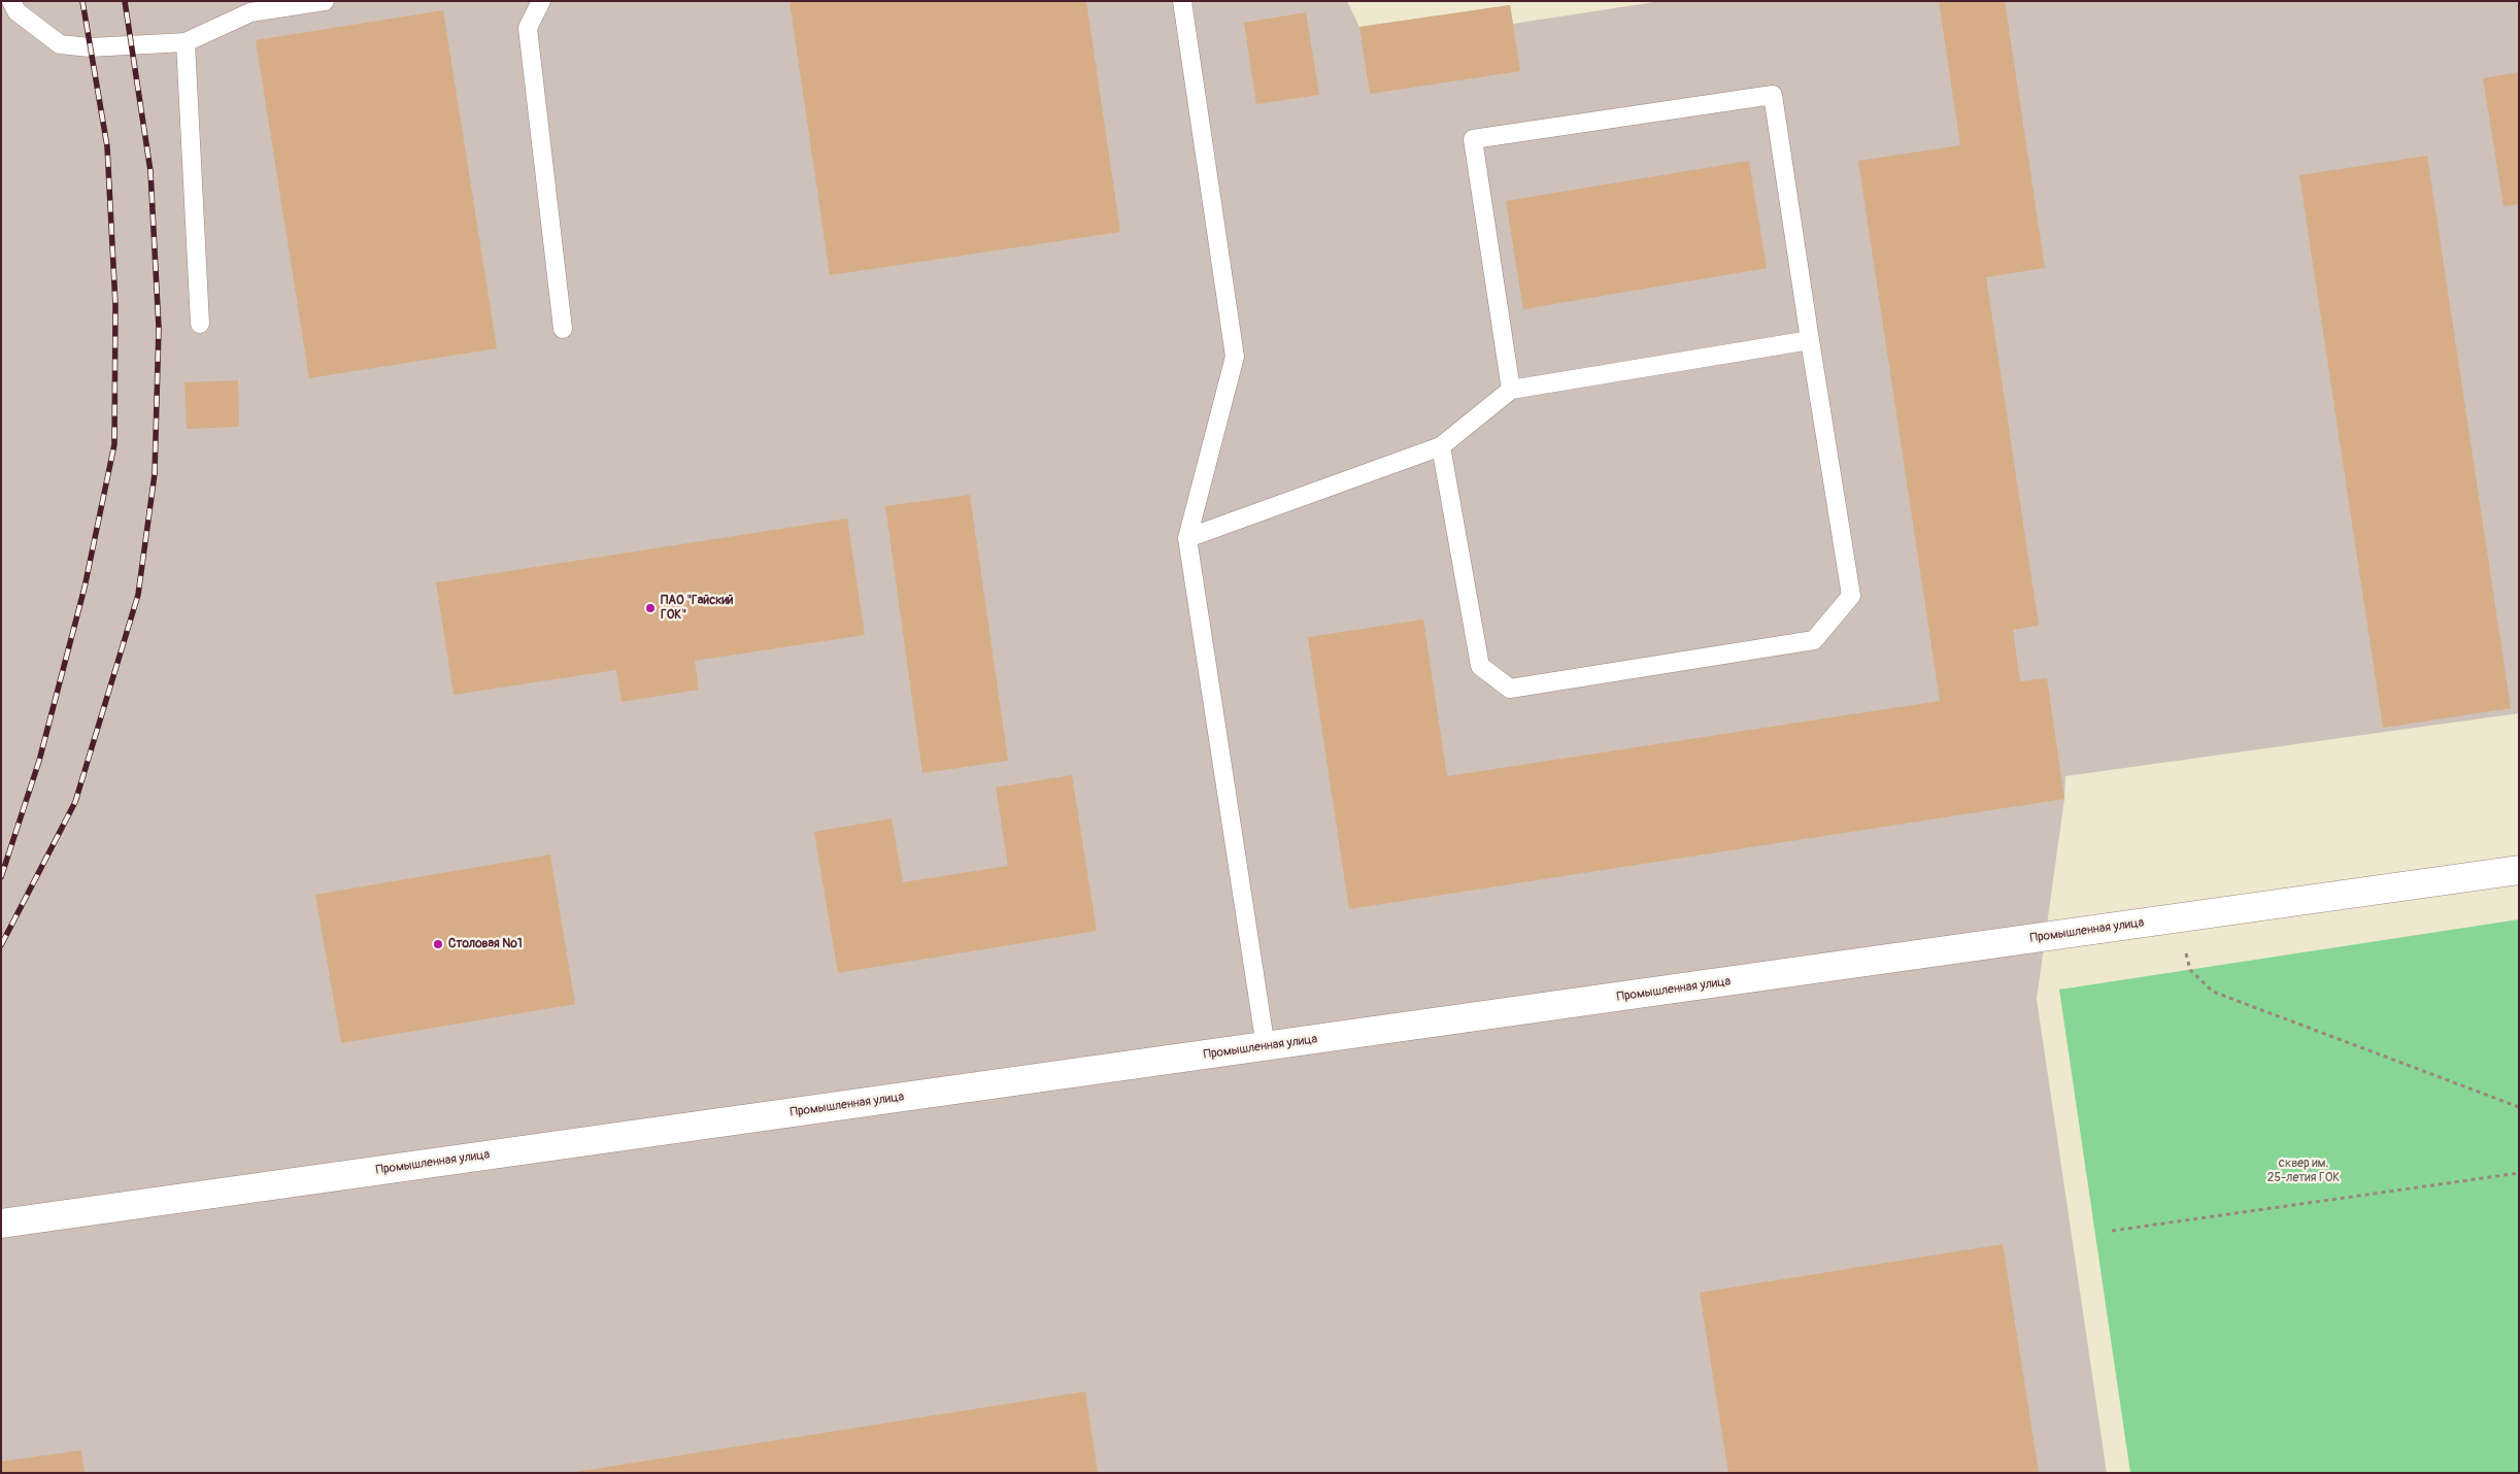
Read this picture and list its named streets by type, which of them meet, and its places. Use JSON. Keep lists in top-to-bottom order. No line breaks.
{"streets":{"street":["Промышленная улица"]},"parks":["сквер им. 25-летия ГОК"],"places":["ПАО \"Гайский ГОК\"","Столовая №1"]}
